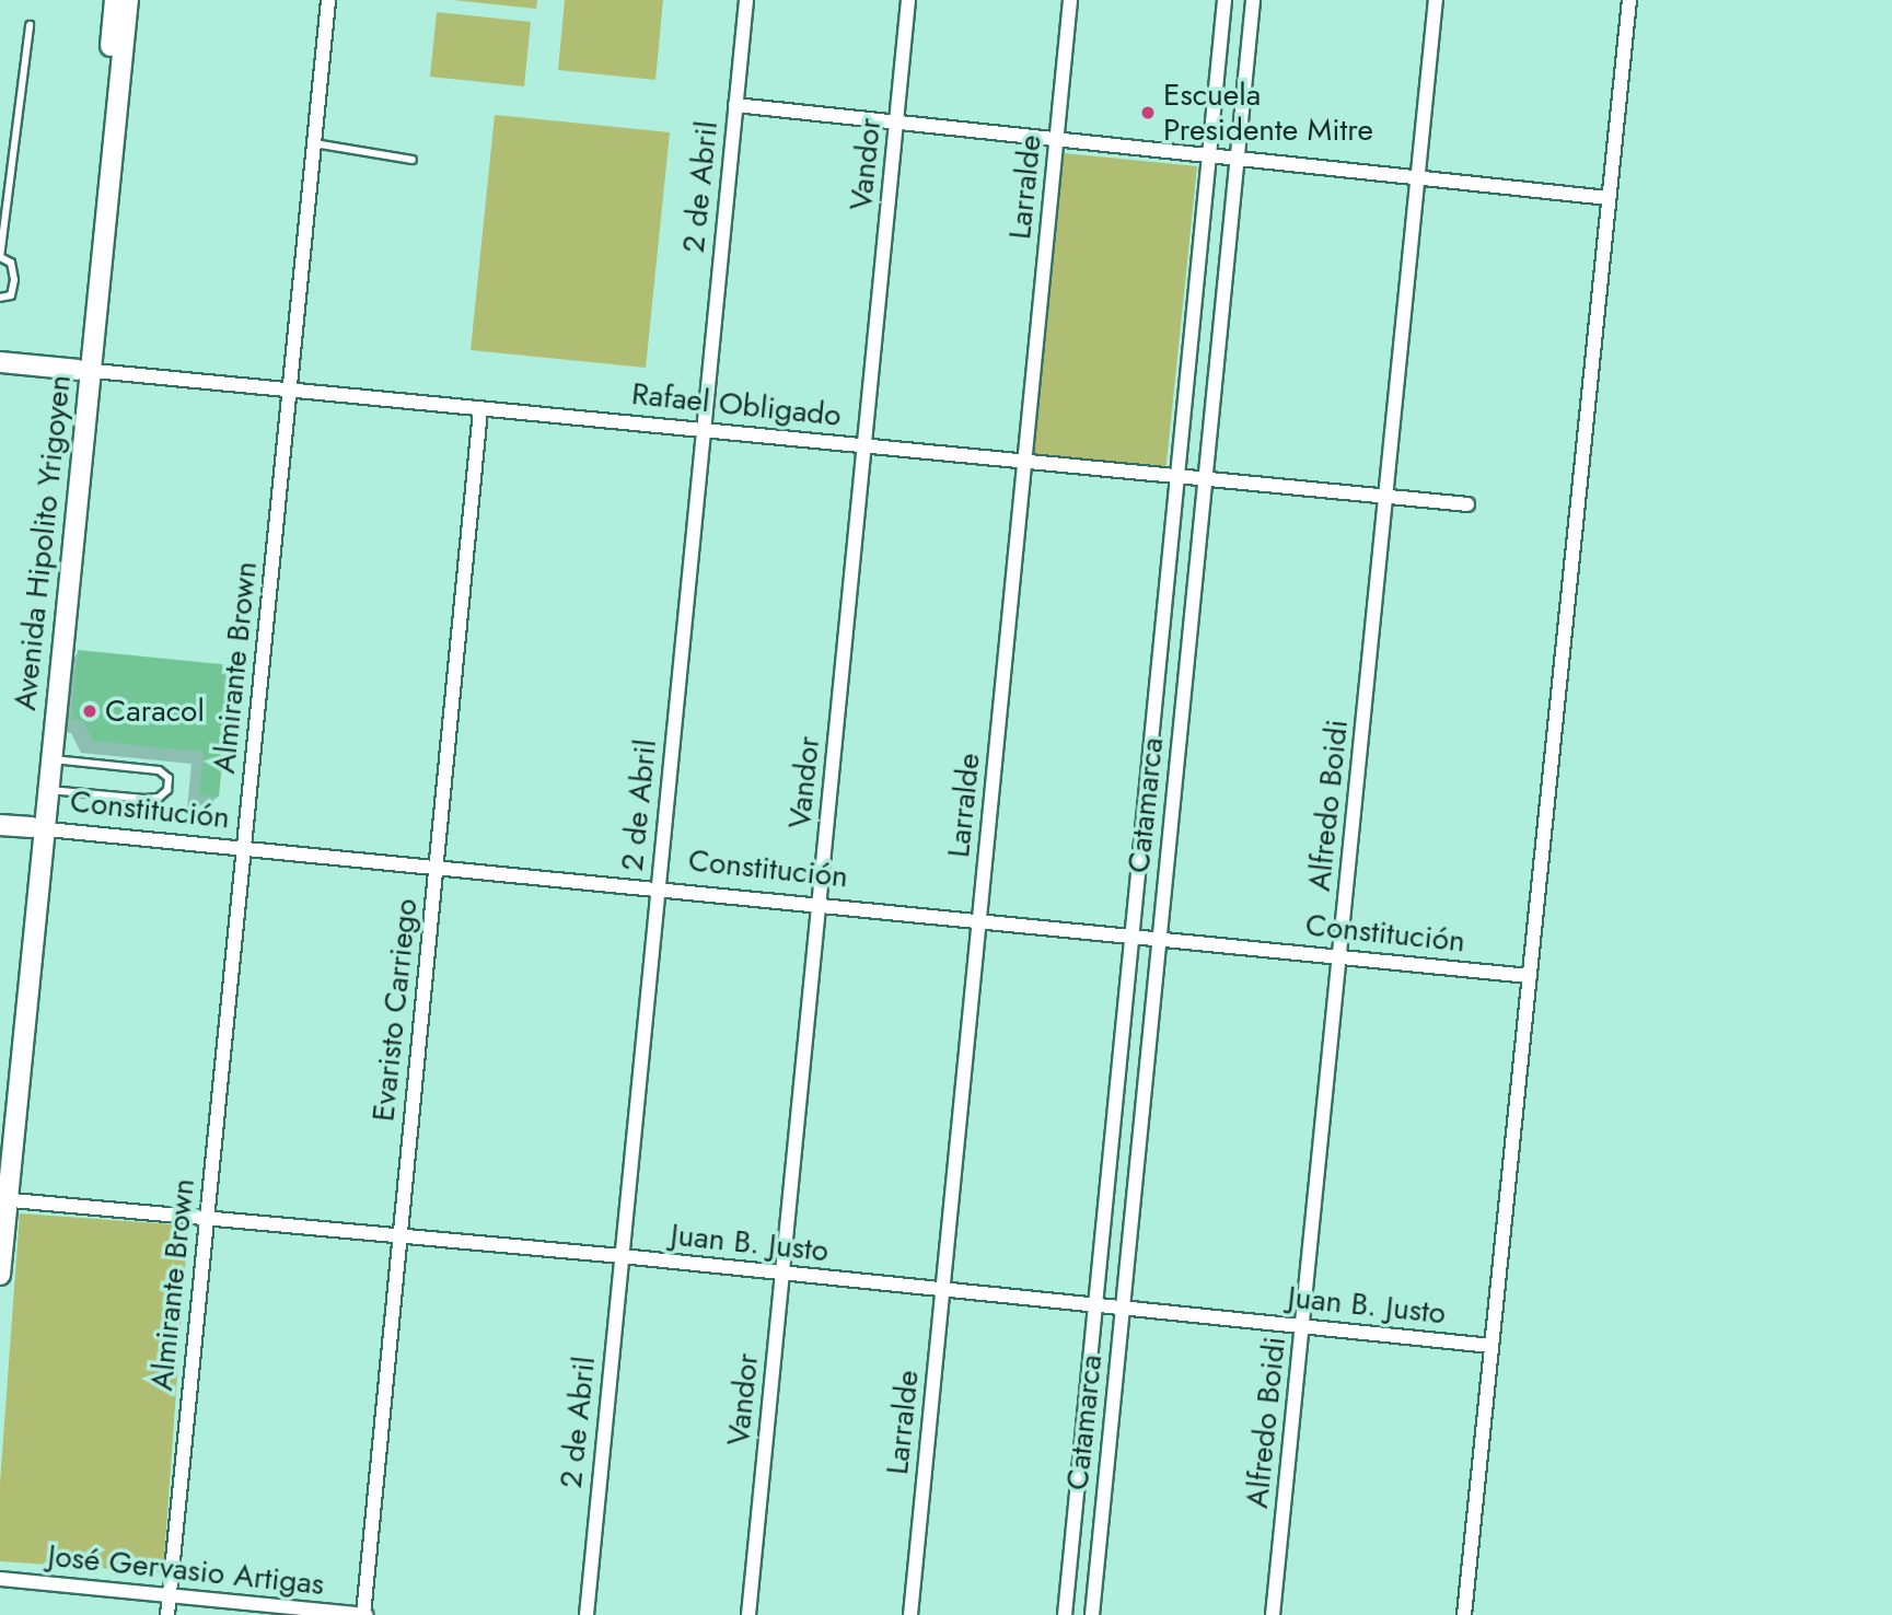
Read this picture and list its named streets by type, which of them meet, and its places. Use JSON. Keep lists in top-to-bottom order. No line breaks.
{"streets":{"main road":["Rafael Obligado","Avenida Hipolito Yrigoyen","Constitución"],"street":["Vandor","2 de Abril","Larralde","Almirante Brown","Catamarca","Alfredo Boidi","Evaristo Carriego","Juan B. Justo","José Gervasio Artigas"]},"crossings":[["Vandor","Rafael Obligado"],["Vandor","Constitución"],["Vandor","Juan B. Justo"],["2 de Abril","Rafael Obligado"],["2 de Abril","Constitución"],["2 de Abril","Juan B. Justo"],["Larralde","Rafael Obligado"],["Larralde","Constitución"],["Larralde","Juan B. Justo"],["Rafael Obligado","Avenida Hipolito Yrigoyen"],["Rafael Obligado","Almirante Brown"],["Rafael Obligado","Catamarca"],["Rafael Obligado","Alfredo Boidi"],["Rafael Obligado","Evaristo Carriego"],["Avenida Hipolito Yrigoyen","Constitución"],["Avenida Hipolito Yrigoyen","Juan B. Justo"],["Almirante Brown","Constitución"],["Almirante Brown","Juan B. Justo"],["Almirante Brown","José Gervasio Artigas"],["Catamarca","Constitución"],["Catamarca","Juan B. Justo"],["Alfredo Boidi","Constitución"],["Alfredo Boidi","Juan B. Justo"],["Constitución","Evaristo Carriego"],["Evaristo Carriego","Juan B. Justo"],["Evaristo Carriego","José Gervasio Artigas"]],"places":["Escuela Presidente Mitre","Caracol"]}
